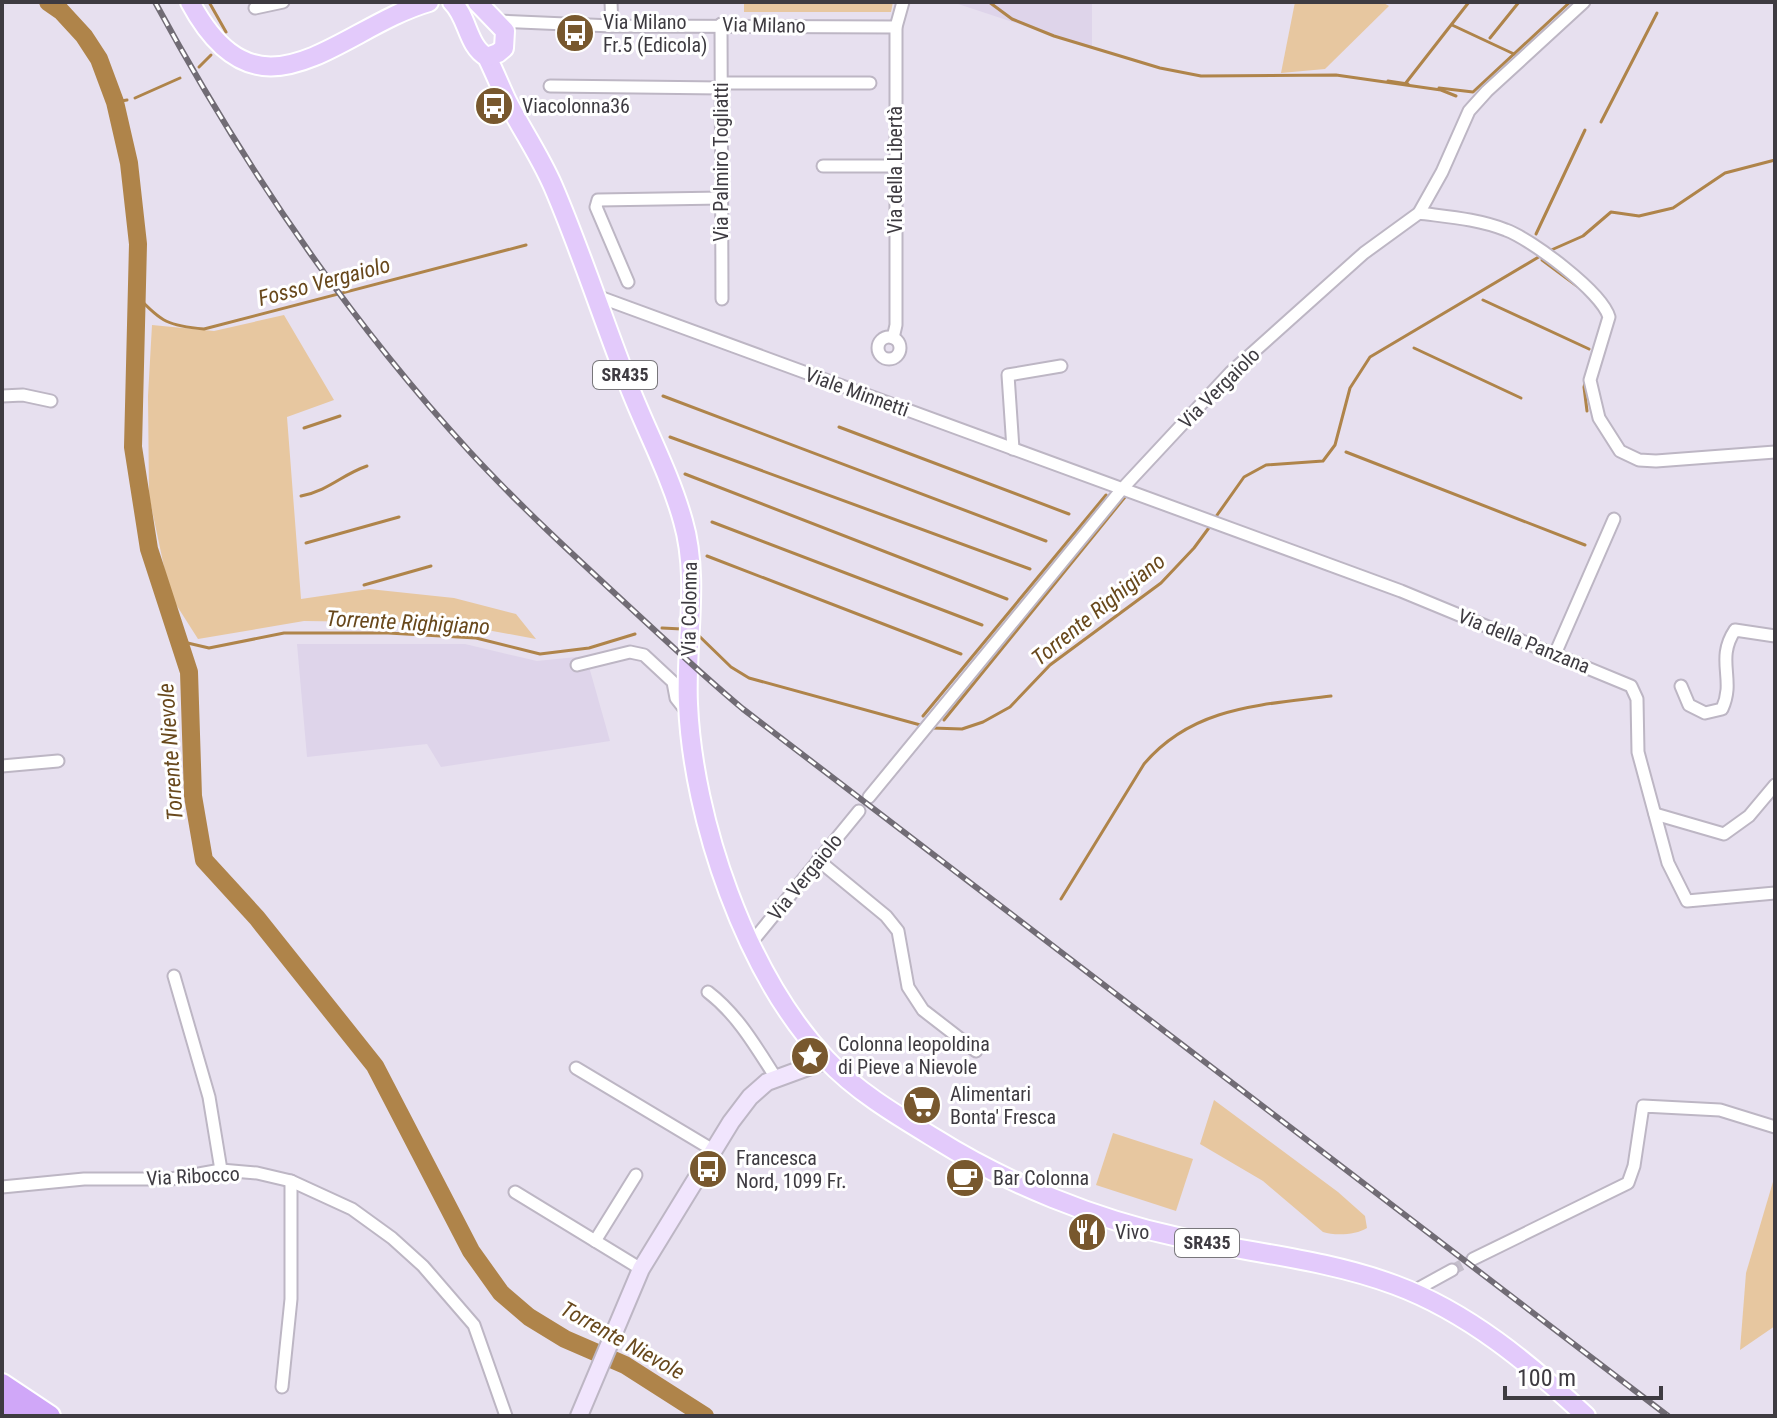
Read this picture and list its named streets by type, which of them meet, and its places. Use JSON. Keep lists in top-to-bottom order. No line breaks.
{"streets":{"main road":["SR435","Via Colonna"],"street":["Via Milano","Via Palmiro Togliatti","Via della Libertà","Via Vergaiolo","Viale Minnetti","Via della Panzana","Via Ribocco"]},"crossings":[["Via Milano","Via Palmiro Togliatti"],["Via Milano","Via della Libertà"],["Via Milano","SR435"],["SR435","Via Colonna"],["Via Vergaiolo","Viale Minnetti"],["Via Vergaiolo","Via Colonna"],["Via Vergaiolo","Via della Panzana"],["Viale Minnetti","Via Colonna"],["Viale Minnetti","Via della Panzana"]],"water":["Fosso Vergaiolo","Torrente Righigiano","Torrente Nievole"],"places":{"bus stop":["Via Milano Fr.5 (Edicola)","Viacolonna36","Francesca Nord, 1099 Fr."],"place":["Colonna leopoldina di Pieve a Nievole"],"supermarket":["Alimentari Bonta' Fresca"],"cafe":["Bar Colonna"],"restaurant":["Vivo"]},"scale_bar":"100 m"}
